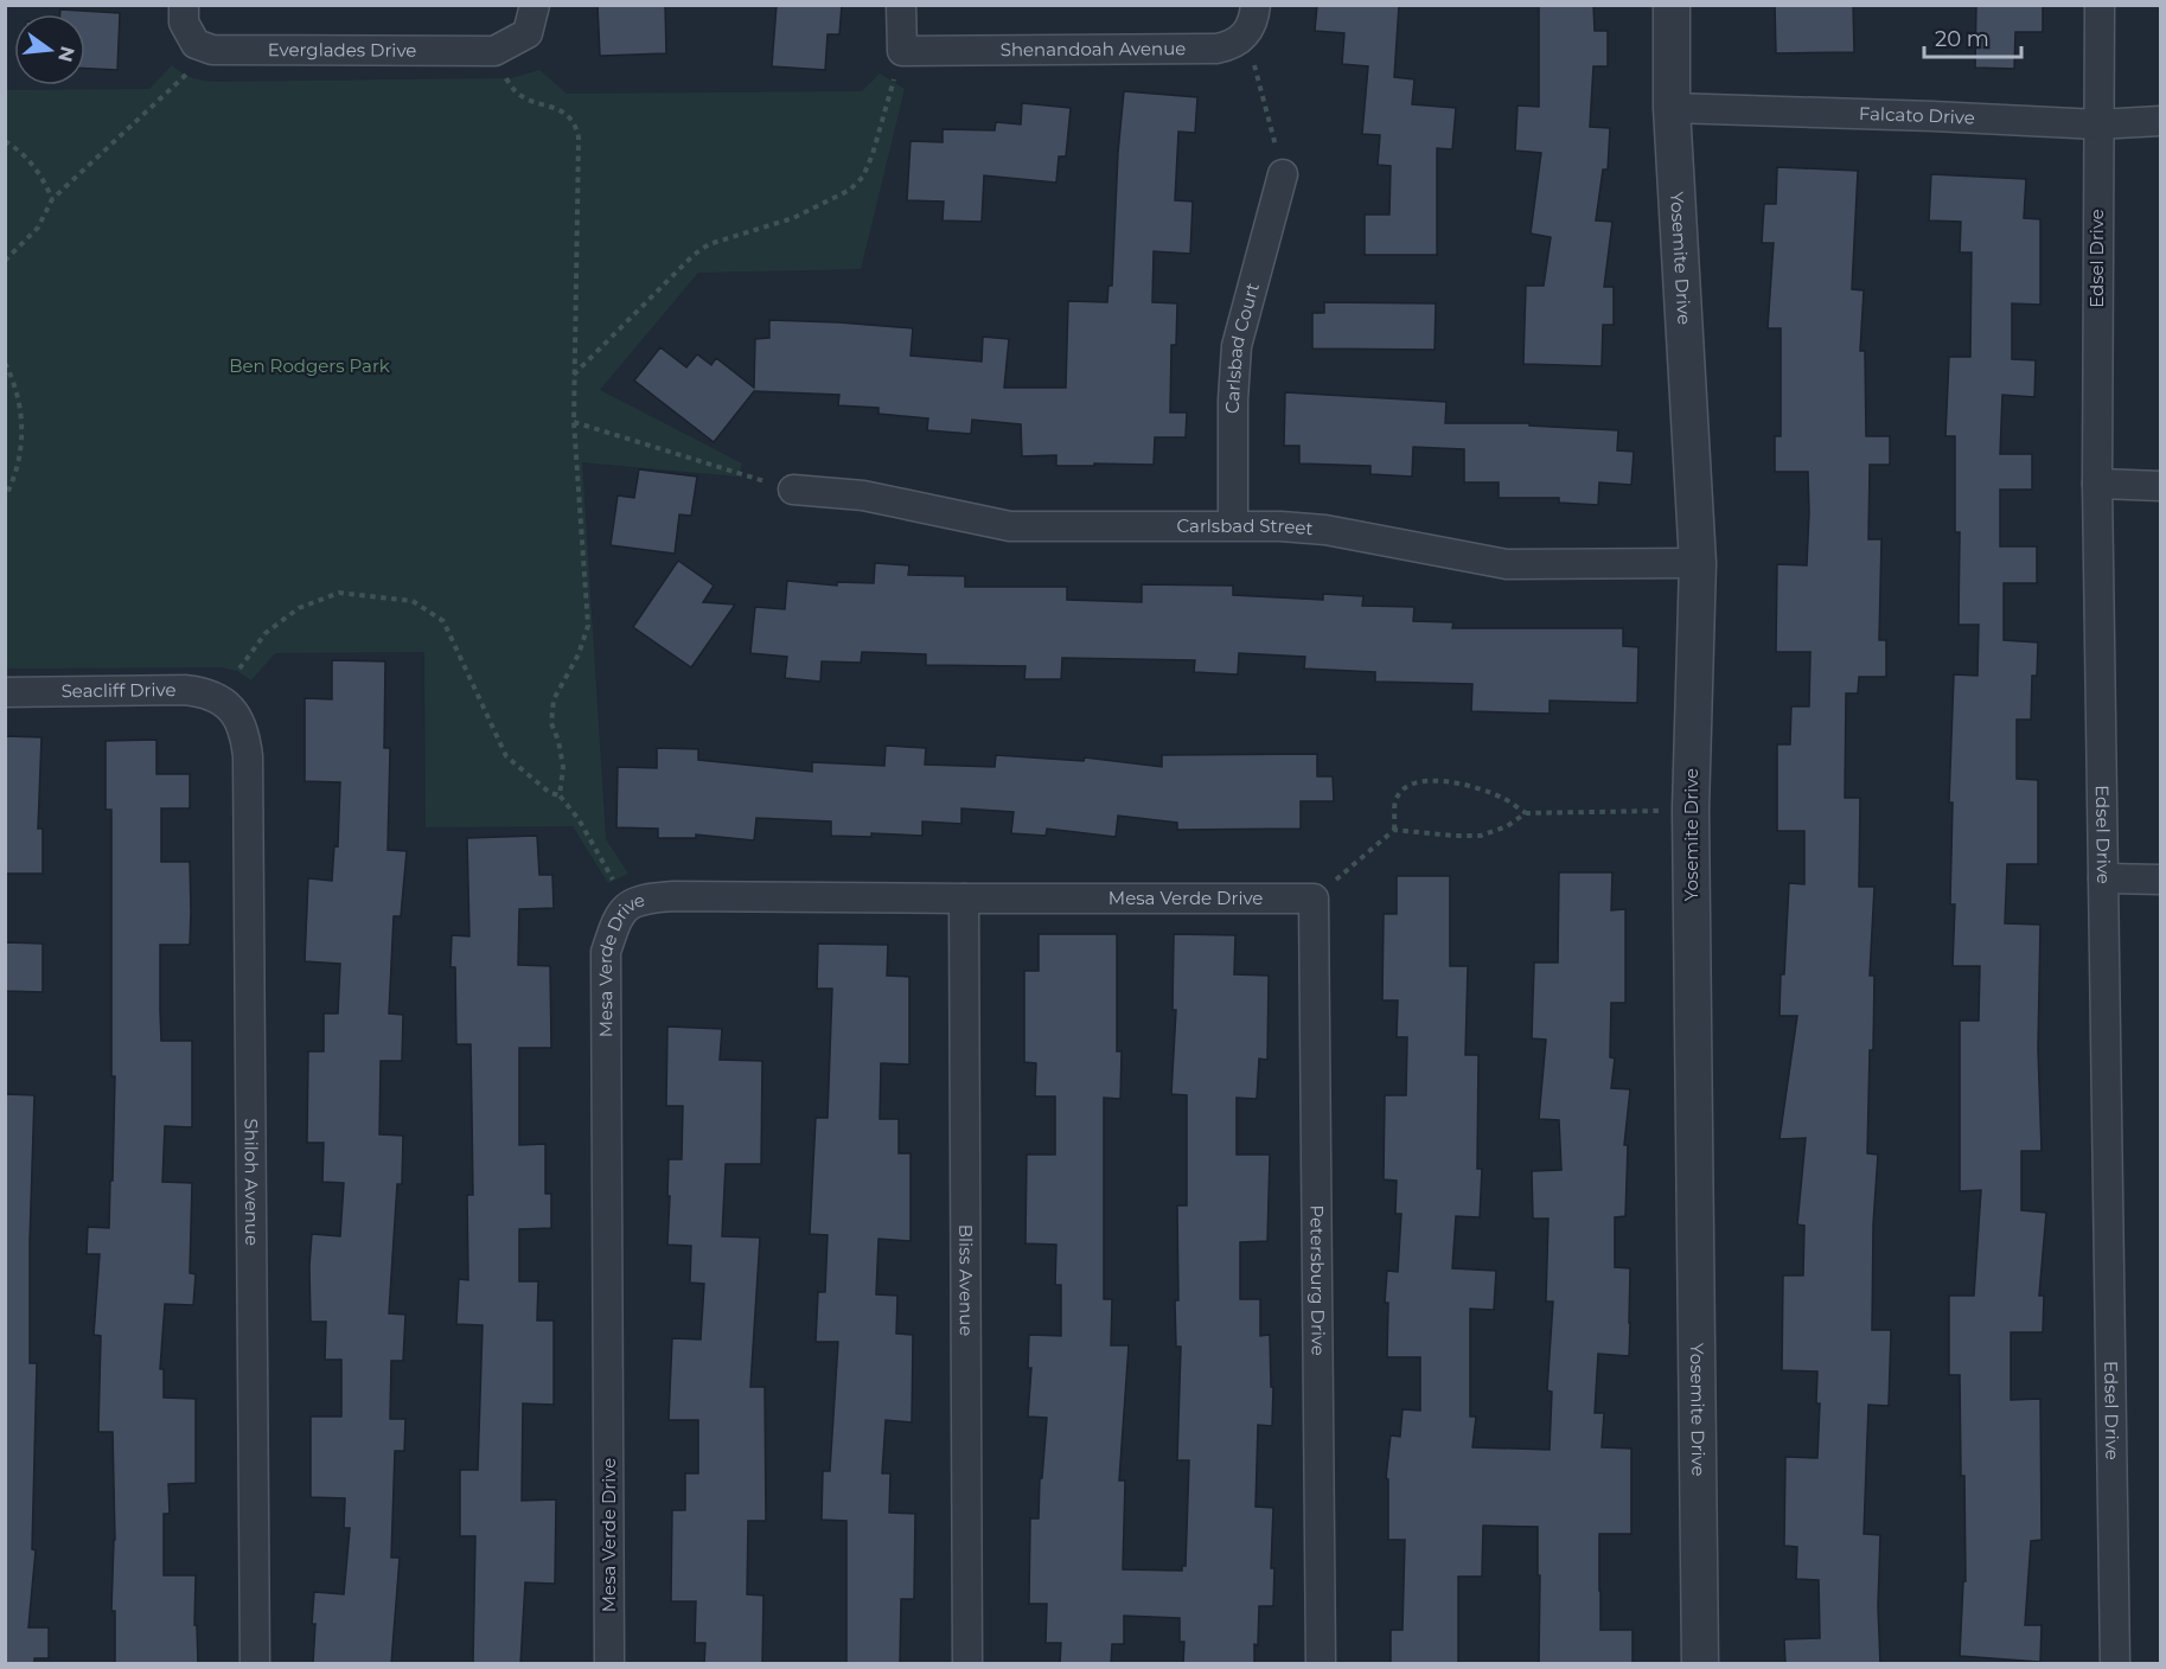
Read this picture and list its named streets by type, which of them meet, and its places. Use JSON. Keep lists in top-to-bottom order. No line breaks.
{"streets":{"street":["Shenandoah Avenue","Everglades Drive","Falcato Drive","Yosemite Drive","Edsel Drive","Carlsbad Court","Carlsbad Street","Seacliff Drive","Mesa Verde Drive","Shiloh Avenue","Bliss Avenue","Petersburg Drive"]},"crossings":[["Falcato Drive","Yosemite Drive"],["Falcato Drive","Edsel Drive"],["Yosemite Drive","Carlsbad Street"],["Carlsbad Court","Carlsbad Street"],["Seacliff Drive","Shiloh Avenue"],["Mesa Verde Drive","Bliss Avenue"],["Mesa Verde Drive","Petersburg Drive"]],"parks":["Ben Rodgers Park"],"scale_bar":"20 m","north":"right"}
